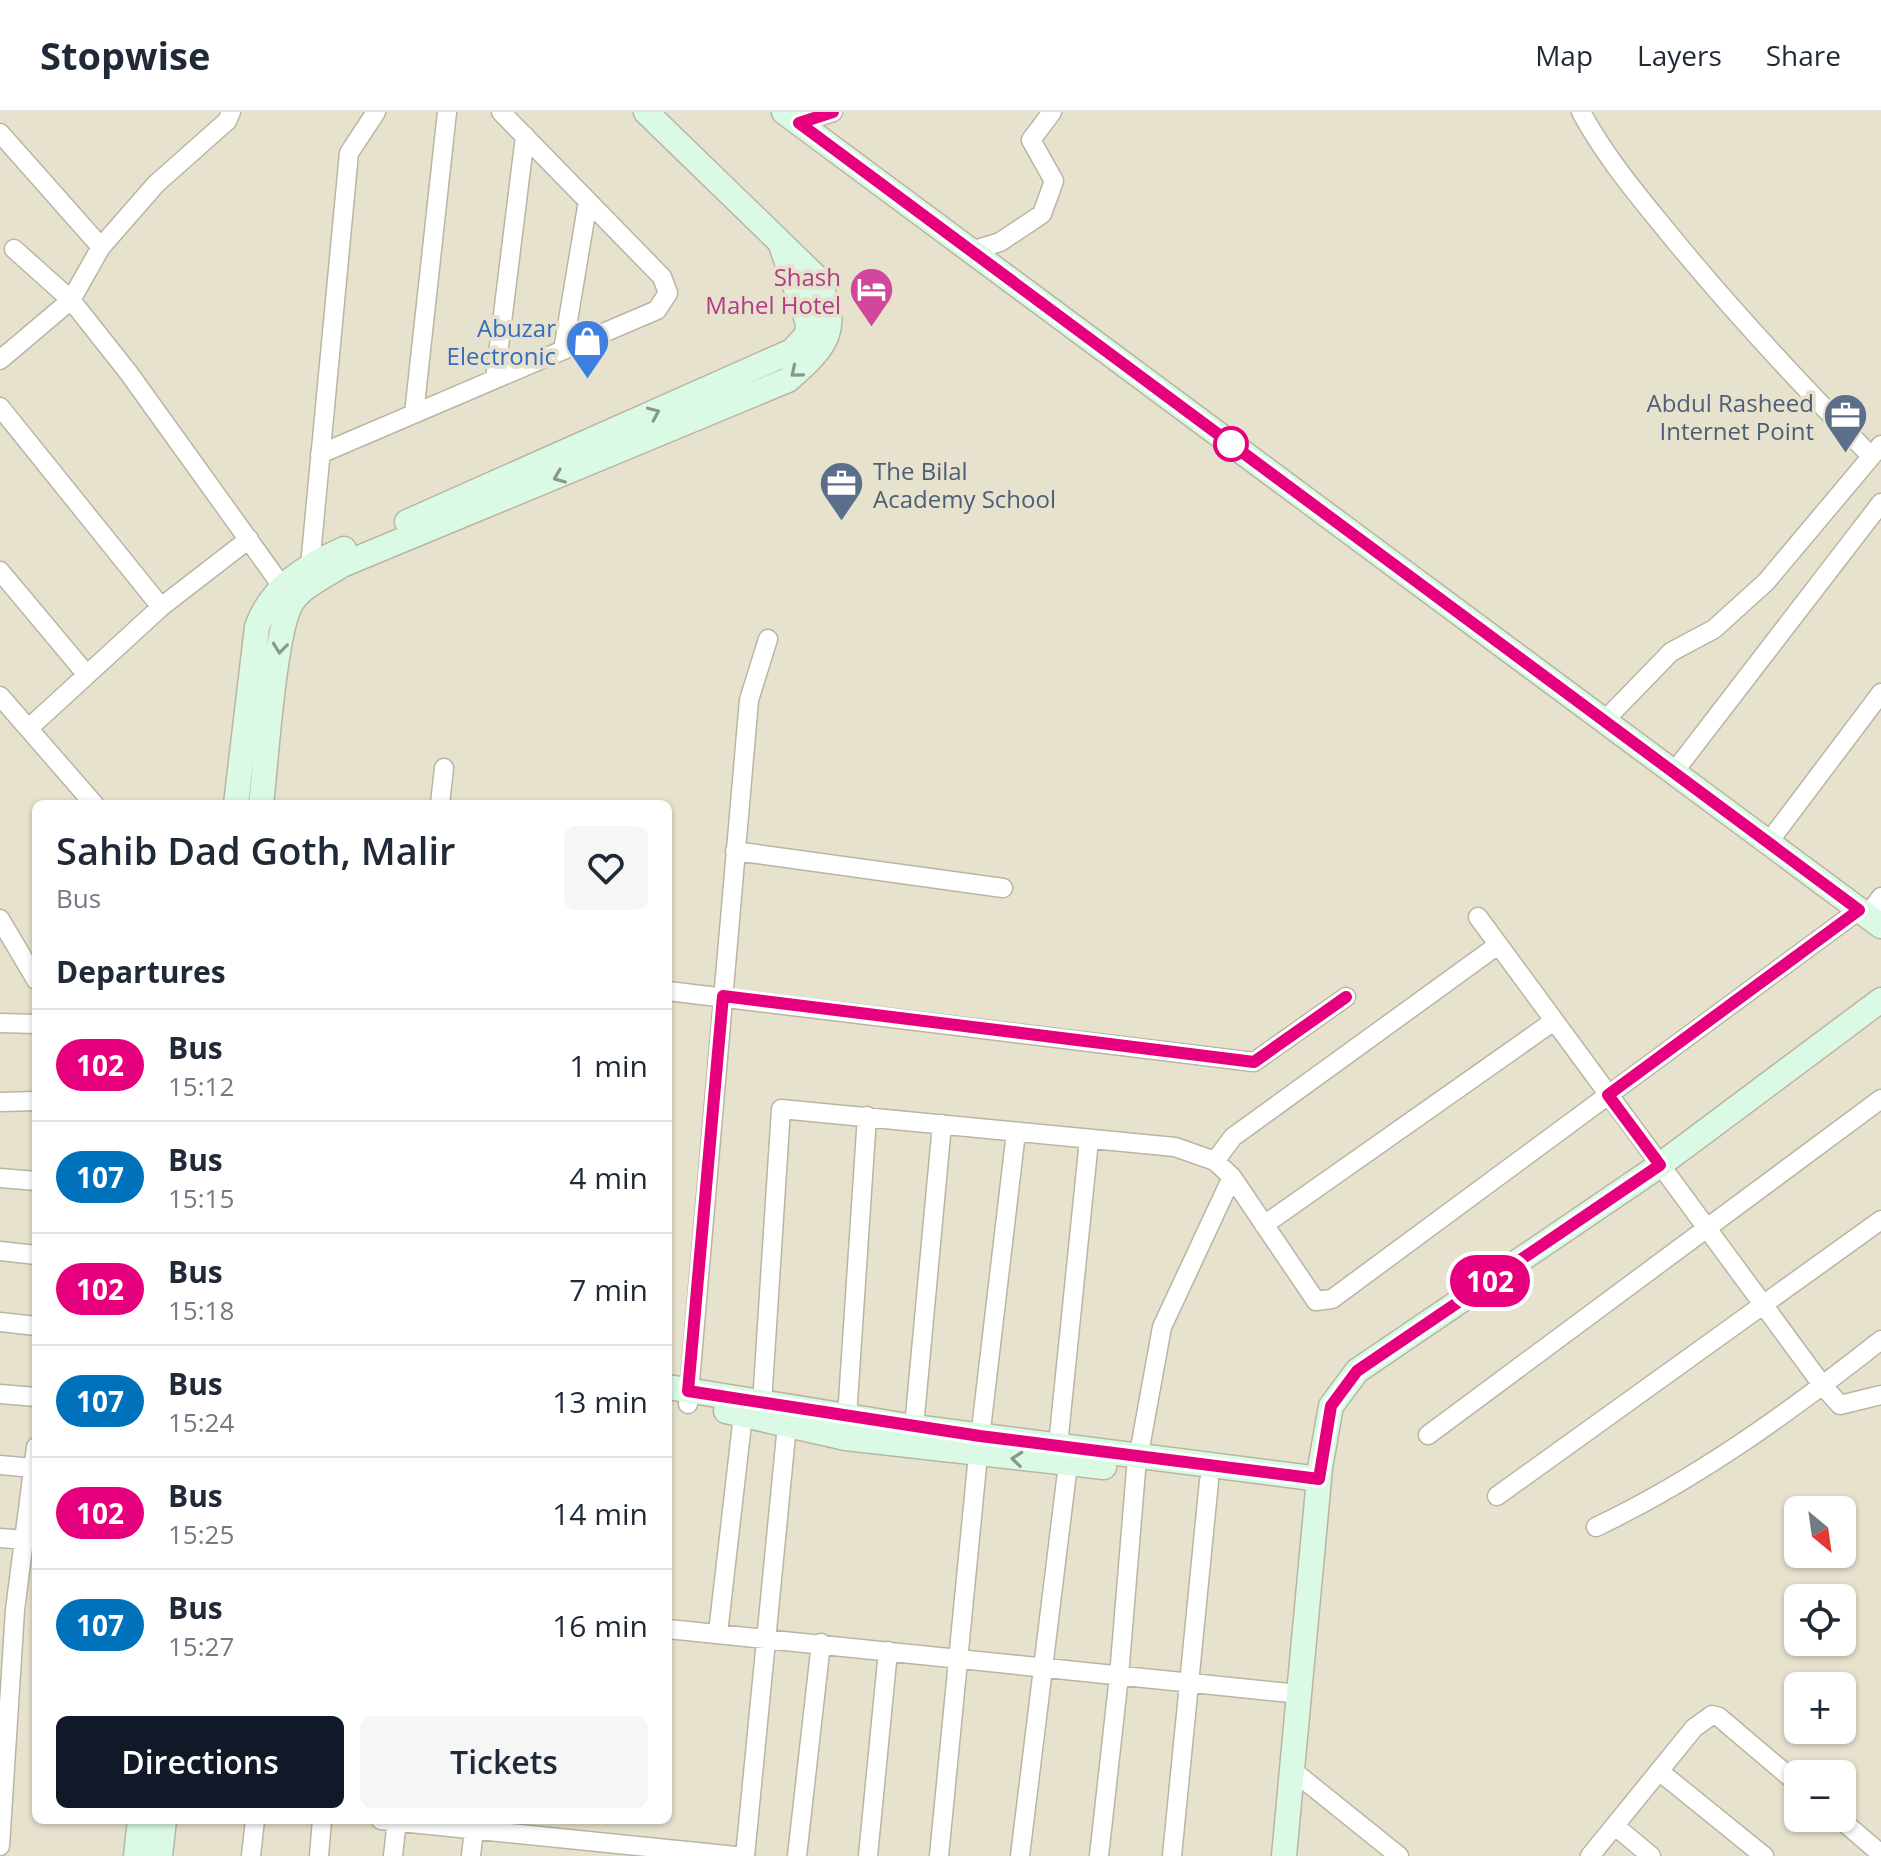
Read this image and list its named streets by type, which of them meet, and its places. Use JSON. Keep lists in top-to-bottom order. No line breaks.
{"places":{"hotel":["Shash Mahel Hotel"],"shop":["Abuzar Electronic"],"office":["Abdul Rasheed Internet Point","The Bilal Academy School"]},"lines":["bus line 102"],"north":"bottom right","page":{"header":"Stopwise","nav":["Map","Layers","Share"],"on_map":"102","heading":[["Sahib Dad Goth, Malir","Bus"],"Departures"],"list":[{"mark":"102","name":"Bus","note":"15:12","value":"1 min"},{"mark":"107","name":"Bus","note":"15:15","value":"4 min"},{"mark":"102","name":"Bus","note":"15:18","value":"7 min"},{"mark":"107","name":"Bus","note":"15:24","value":"13 min"},{"mark":"102","name":"Bus","note":"15:25","value":"14 min"},{"mark":"107","name":"Bus","note":"15:27","value":"16 min"}],"map_buttons":["+","−"],"buttons":["Directions","Tickets"]}}
